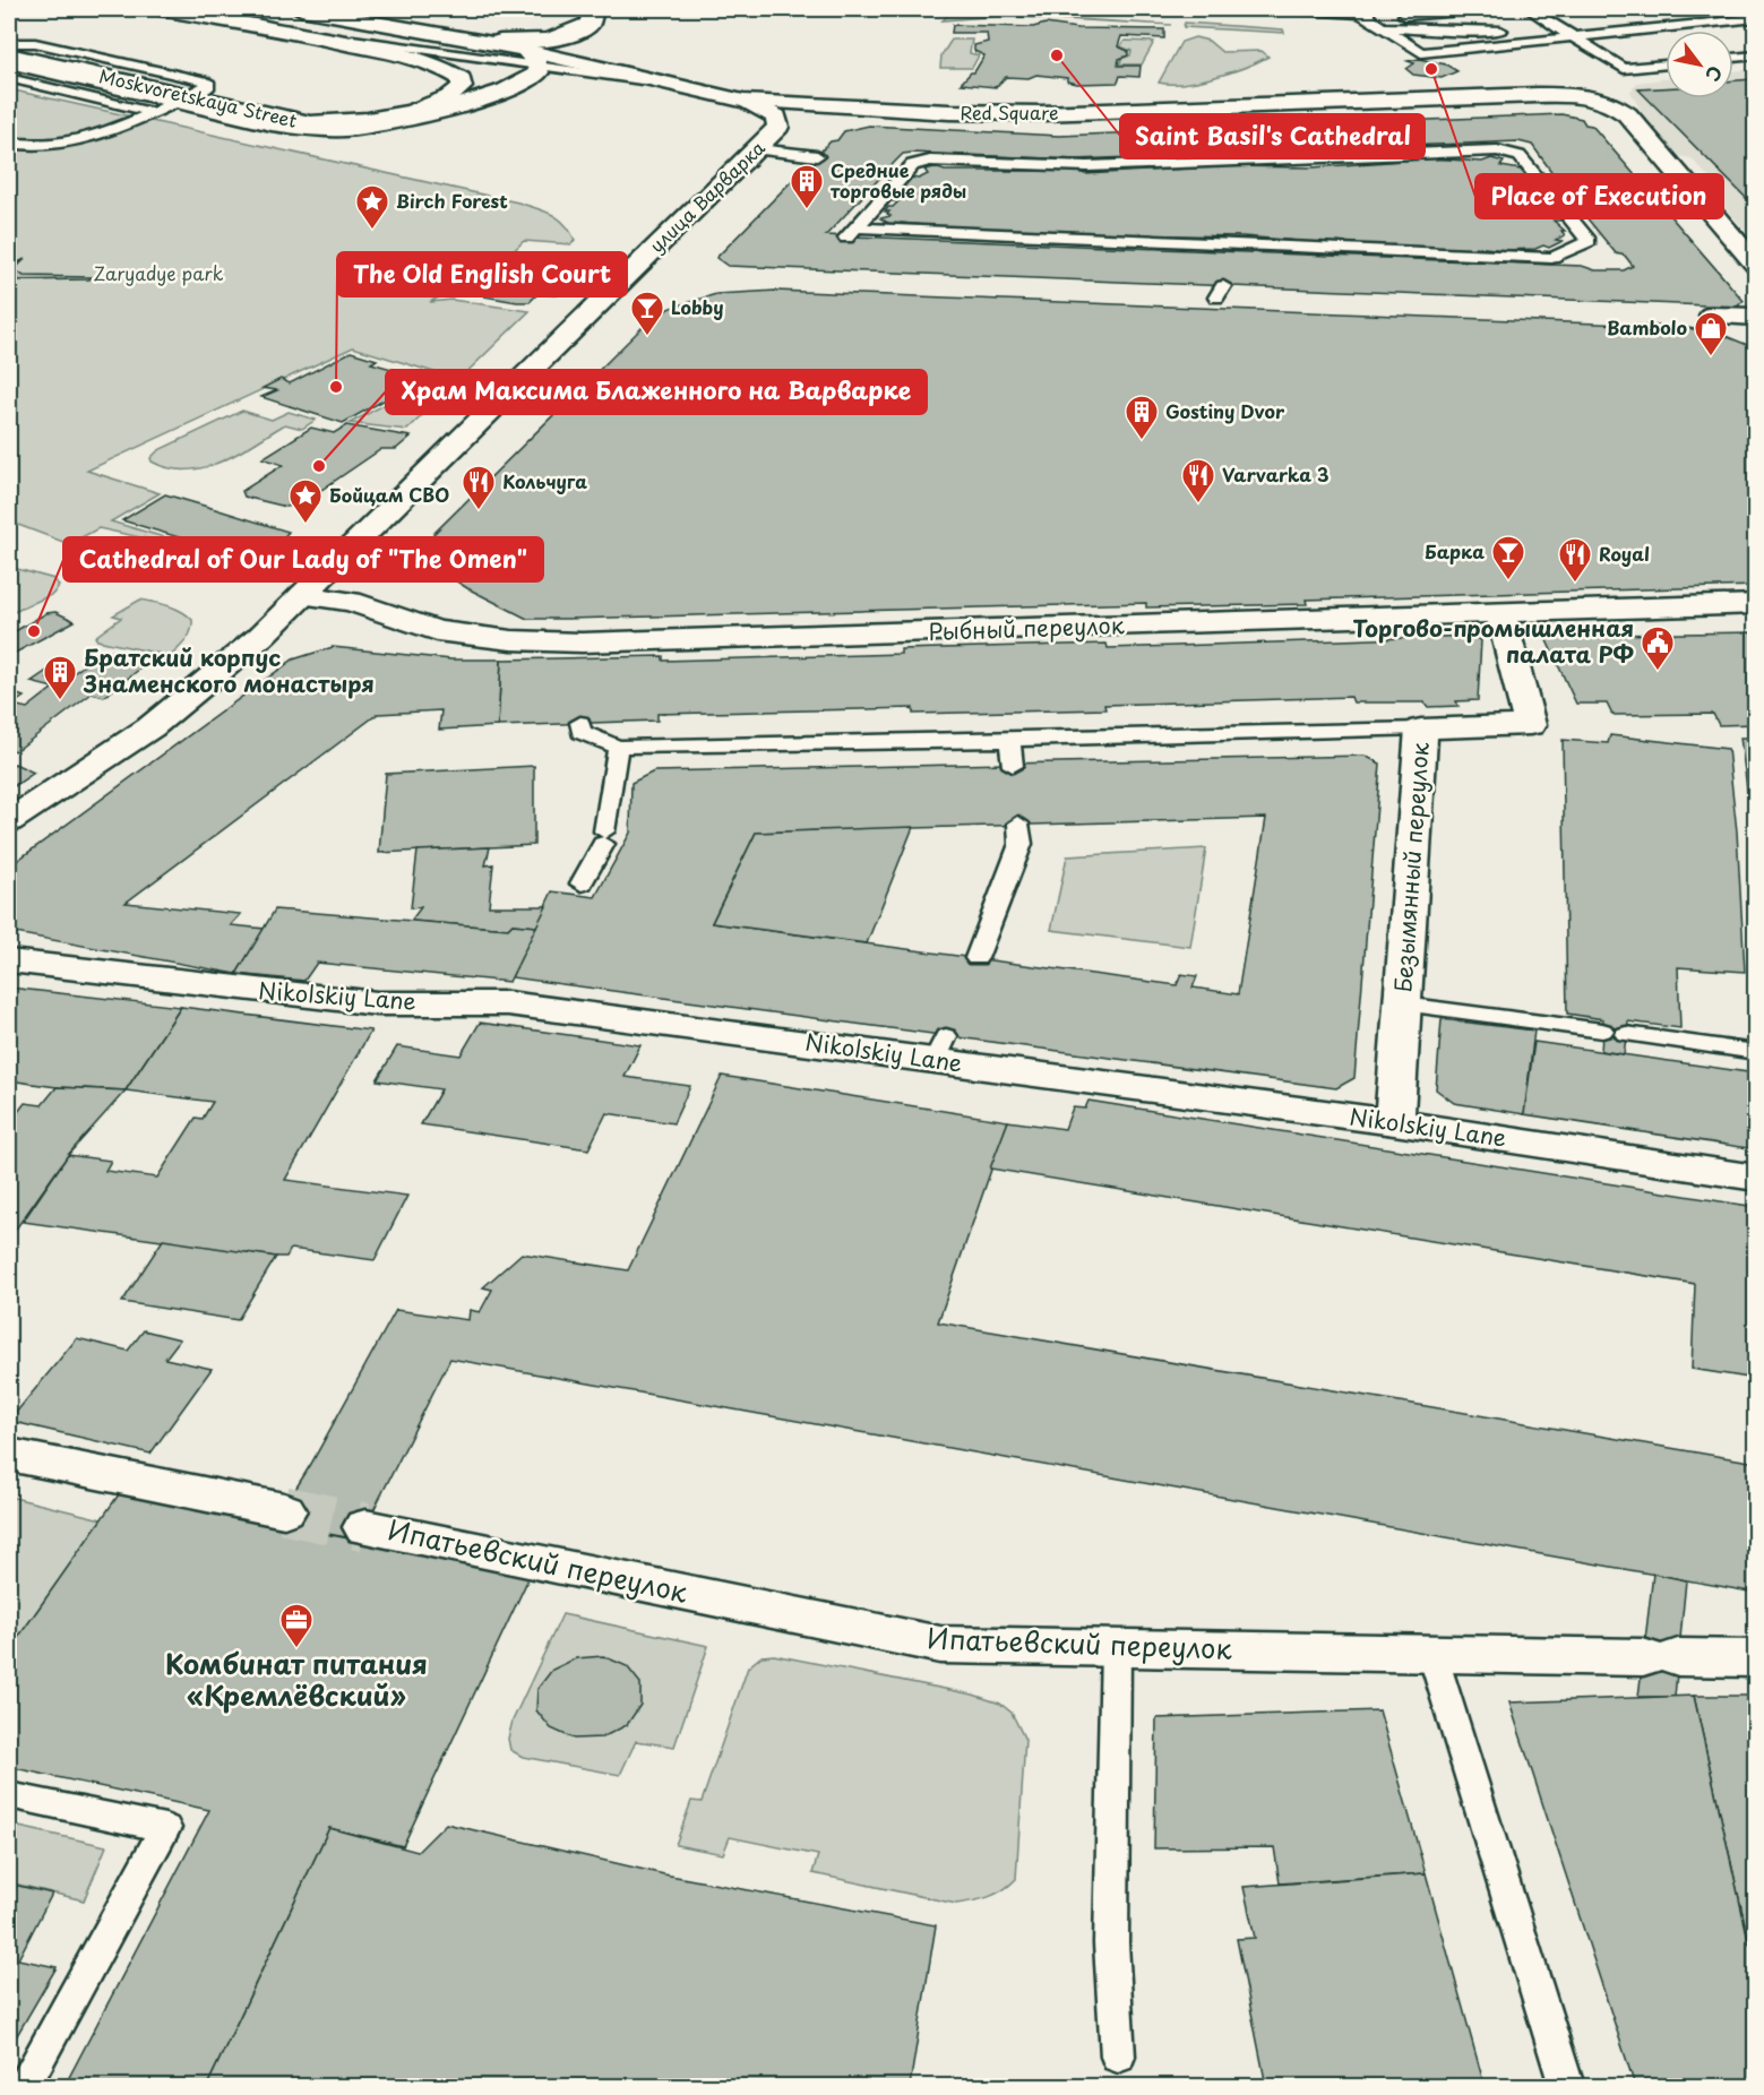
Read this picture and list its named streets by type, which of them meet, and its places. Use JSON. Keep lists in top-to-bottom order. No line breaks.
{"streets":{"street":["Moskvoretskaya Street","Red Square","улица Варварка","Рыбный переулок","Безымянный переулок","Nikolskiy Lane","Ипатьевский переулок"]},"crossings":[["Red Square","улица Варварка"],["улица Варварка","Рыбный переулок"],["Рыбный переулок","Безымянный переулок"],["Безымянный переулок","Nikolskiy Lane"]],"parks":["Zaryadye park"],"places":{"other":["Saint Basil's Cathedral","Place of Execution","The Old English Court","Храм Максима Блаженного на Варварке","Cathedral of Our Lady of \"The Omen\""],"building":["Средние торговые ряды","Gostiny Dvor","Братский корпус Знаменского монастыря"],"place":["Birch Forest","Бойцам СВО"],"bar":["Lobby","Барка"],"shop":["Bambolo"],"restaurant":["Varvarka 3","Кольчуга","Royal"],"public building":["Торгово-промышленная палата РФ"],"office":["Комбинат питания «Кремлёвский»"]},"north":"bottom right"}
